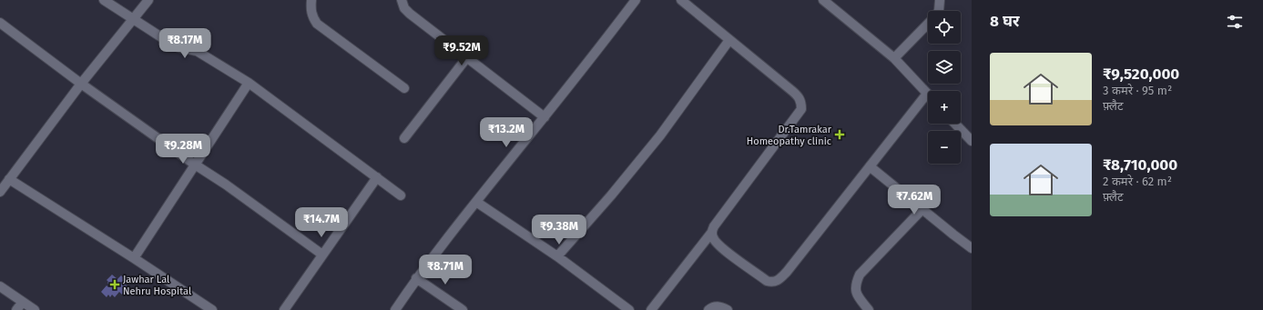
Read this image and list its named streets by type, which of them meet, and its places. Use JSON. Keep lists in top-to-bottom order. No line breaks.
{"places":{"health":["Dr.Tamrakar Homeopathy clinic","Jawhar Lal Nehru Hospital"]},"page":{"heading":"8 घर","map_buttons":["+","−"],"price":["₹8.17M","₹9.52M","₹13.2M","₹9.28M","₹7.62M","₹14.7M","₹9.38M","₹8.71M"],"list":[{"name":"₹9,520,000","note":"3 कमरे · 95 m² · फ़्लैट"},{"name":"₹8,710,000","note":"2 कमरे · 62 m² · फ़्लैट"}]}}
